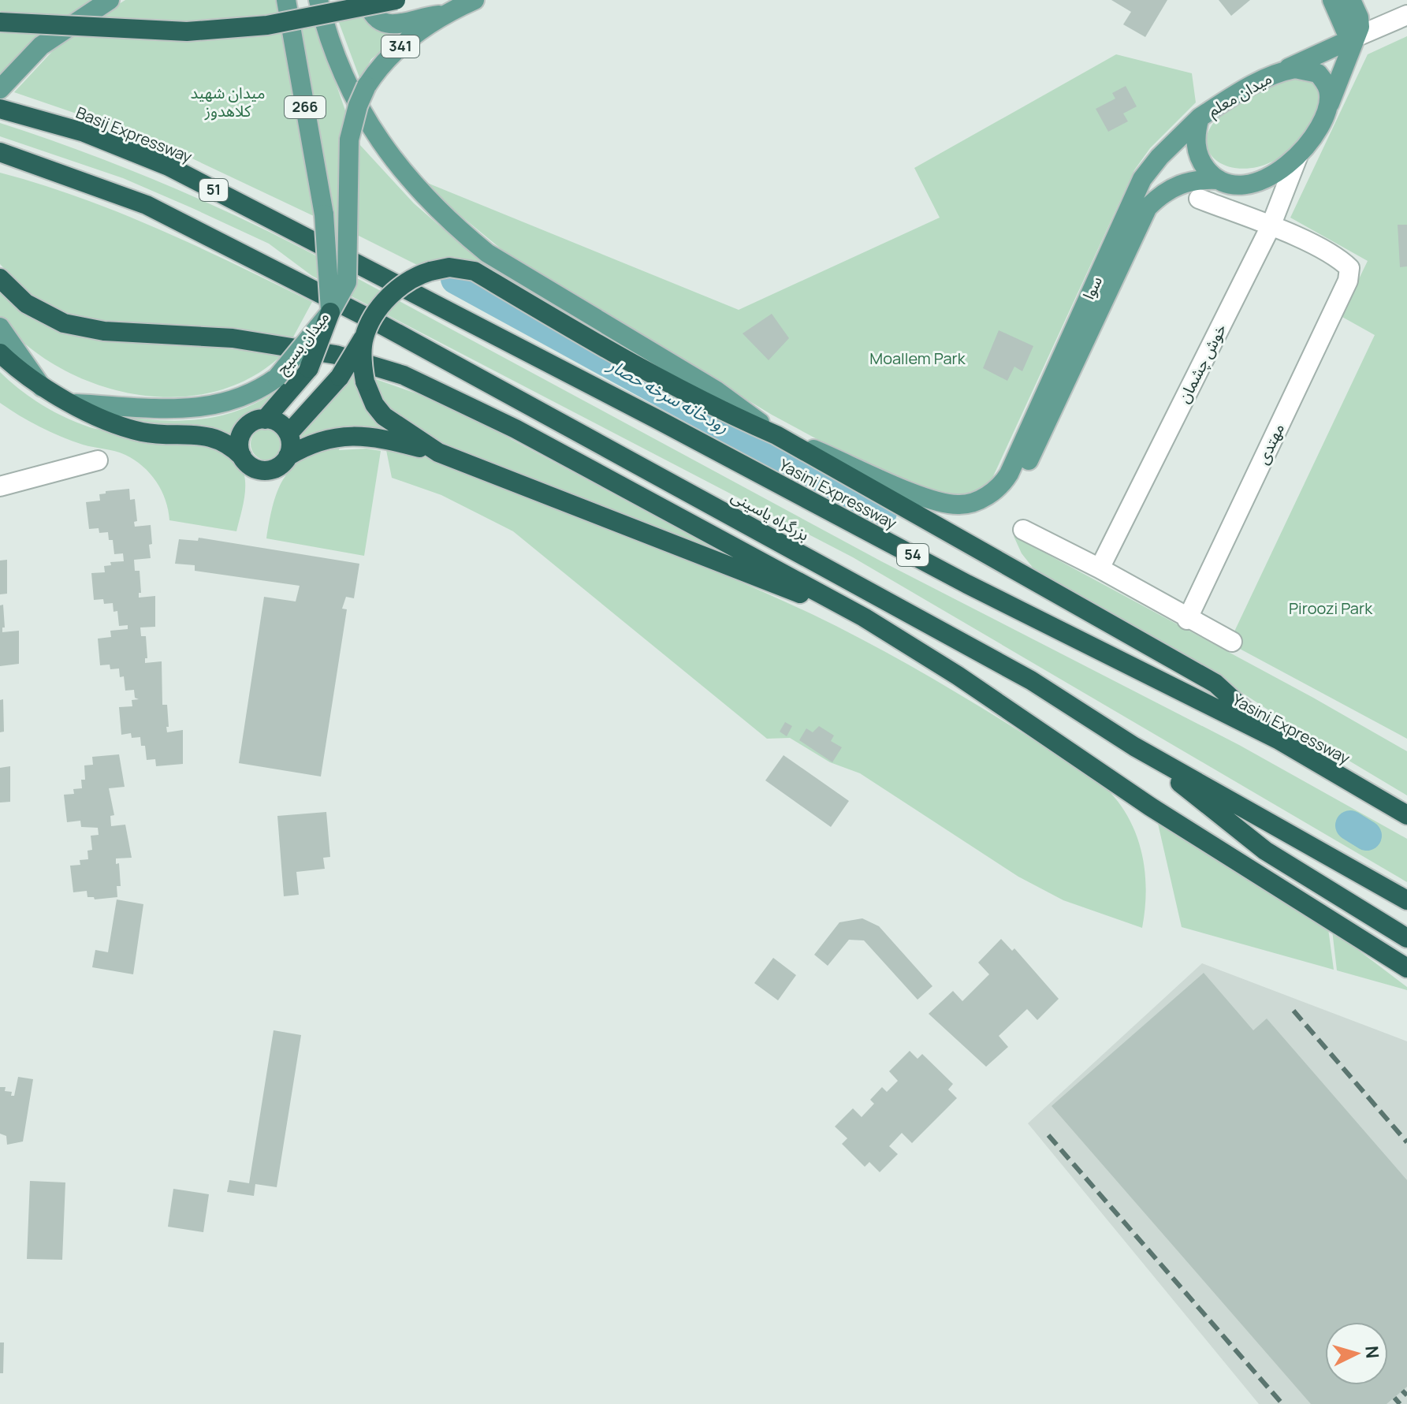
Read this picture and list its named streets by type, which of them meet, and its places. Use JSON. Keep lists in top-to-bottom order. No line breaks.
{"streets":{"highway":["Basij Expressway","51","Yasini Expressway","بزرگراه یاسینی","54"],"main road":["341","میدان معلم","266","سوا","میدان بسیج"],"street":["خوش چشمان","مهتدی"]},"crossings":[["341","میدان بسیج"],["میدان معلم","سوا"],["میدان معلم","خوش چشمان"],["Basij Expressway","Yasini Expressway"],["سوا","خوش چشمان"],["خوش چشمان","مهتدی"]],"water":["رودخانه سرخه حصار"],"parks":["میدان شهید کلاهدوز","Moallem Park","Piroozi Park"],"north":"right"}
